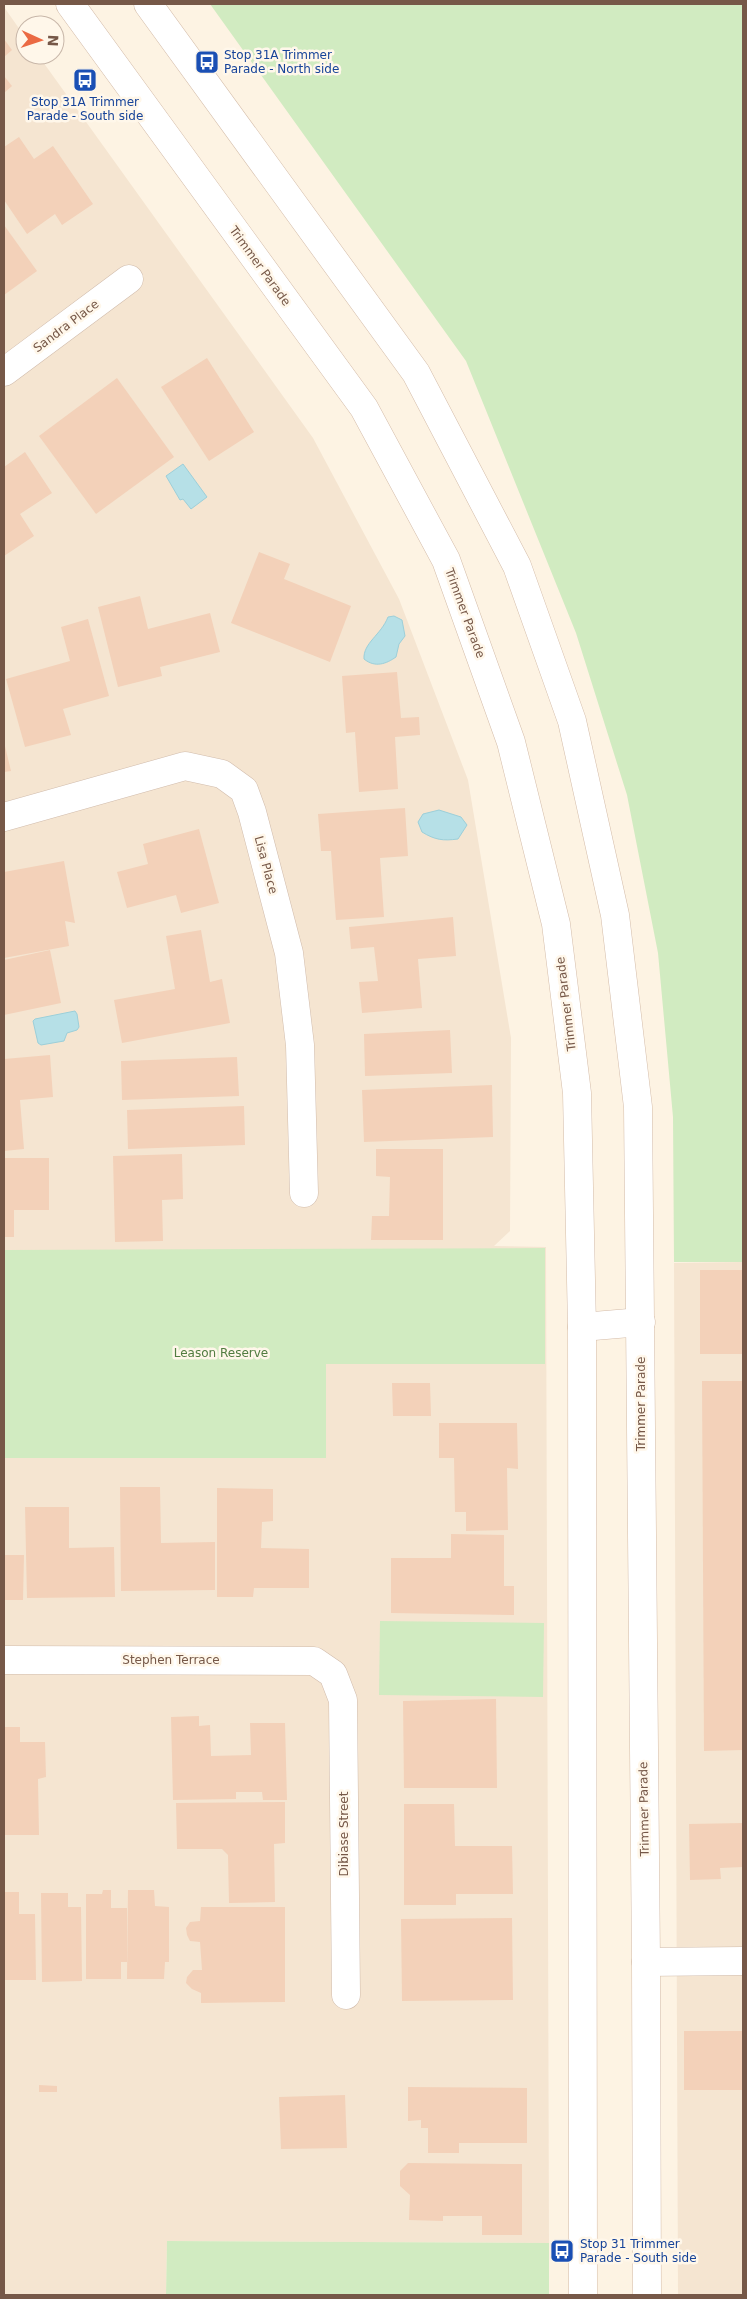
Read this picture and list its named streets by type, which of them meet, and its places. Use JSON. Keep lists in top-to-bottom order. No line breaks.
{"streets":{"main road":["Trimmer Parade","Sandra Place","Lisa Place","Stephen Terrace","Dibiase Street"]},"crossings":[["Stephen Terrace","Dibiase Street"]],"parks":["Leason Reserve"],"places":{"bus stop":["Stop 31A Trimmer Parade - North side","Stop 31A Trimmer Parade - South side","Stop 31 Trimmer Parade - South side"]},"north":"right"}
